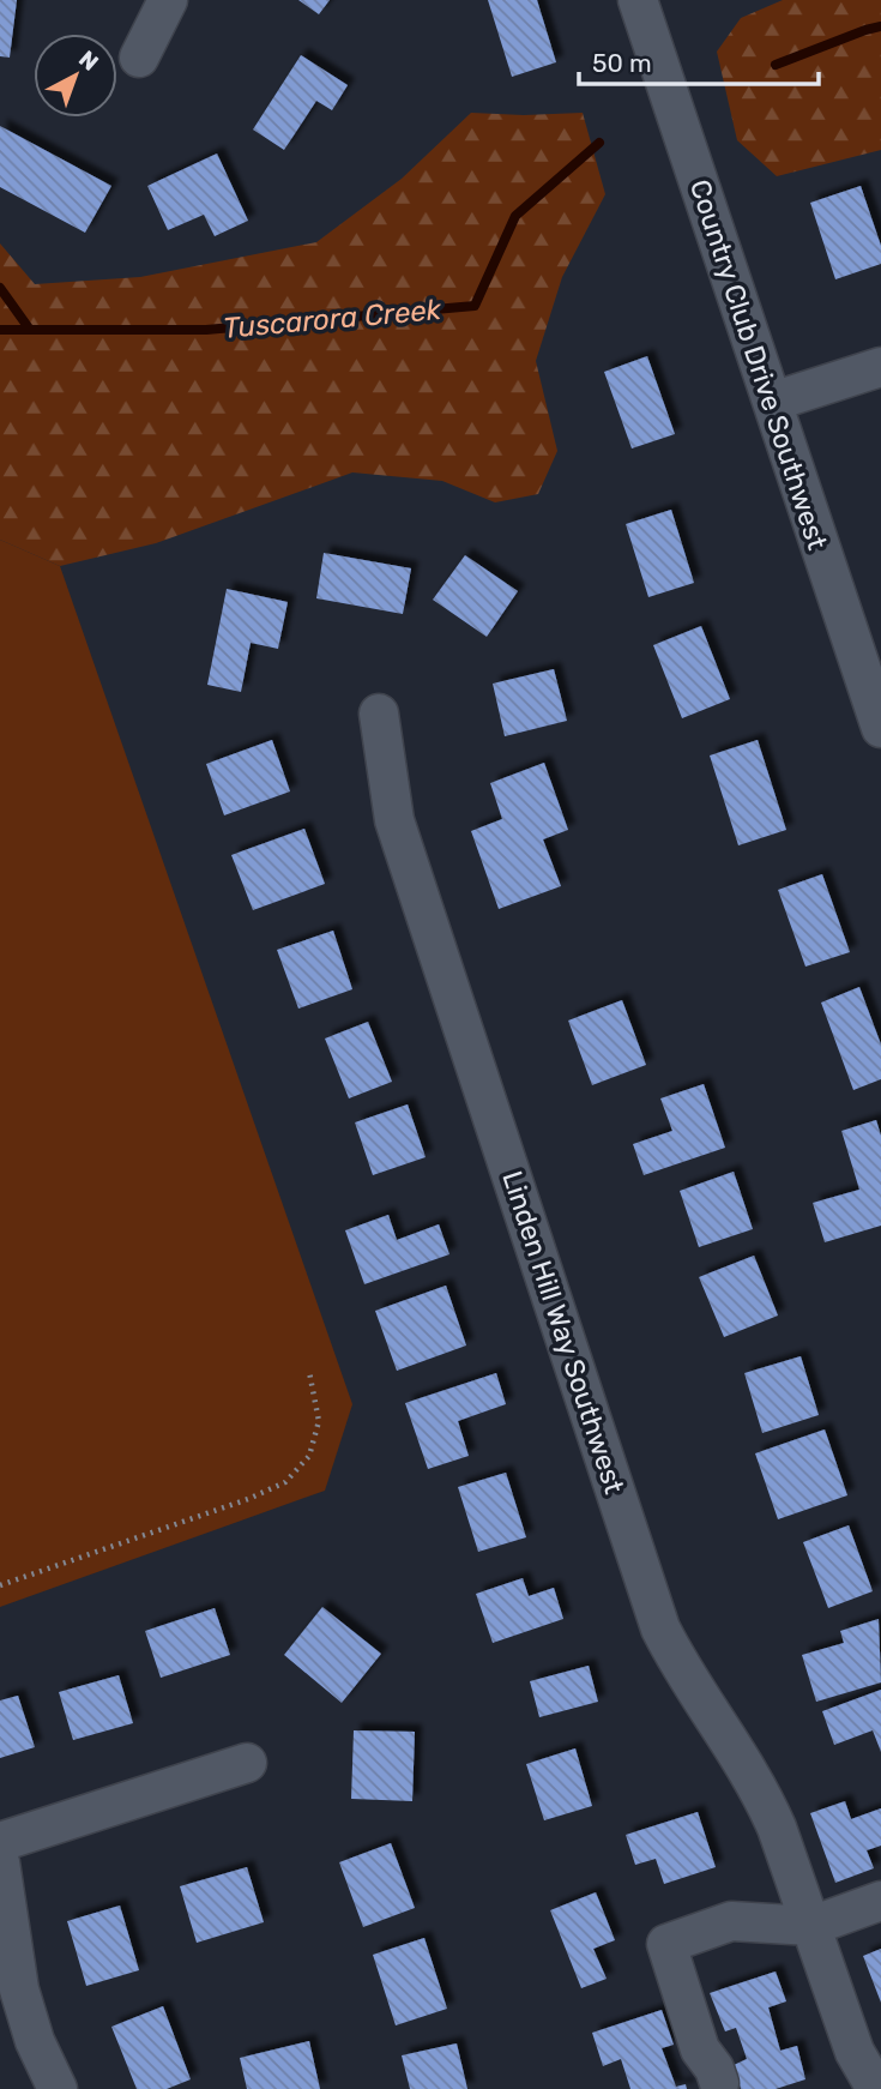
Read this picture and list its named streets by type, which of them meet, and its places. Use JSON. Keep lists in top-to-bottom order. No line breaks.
{"streets":{"street":["Country Club Drive Southwest","Linden Hill Way Southwest"]},"water":["Tuscarora Creek"],"scale_bar":"50 m","north":"top right"}
